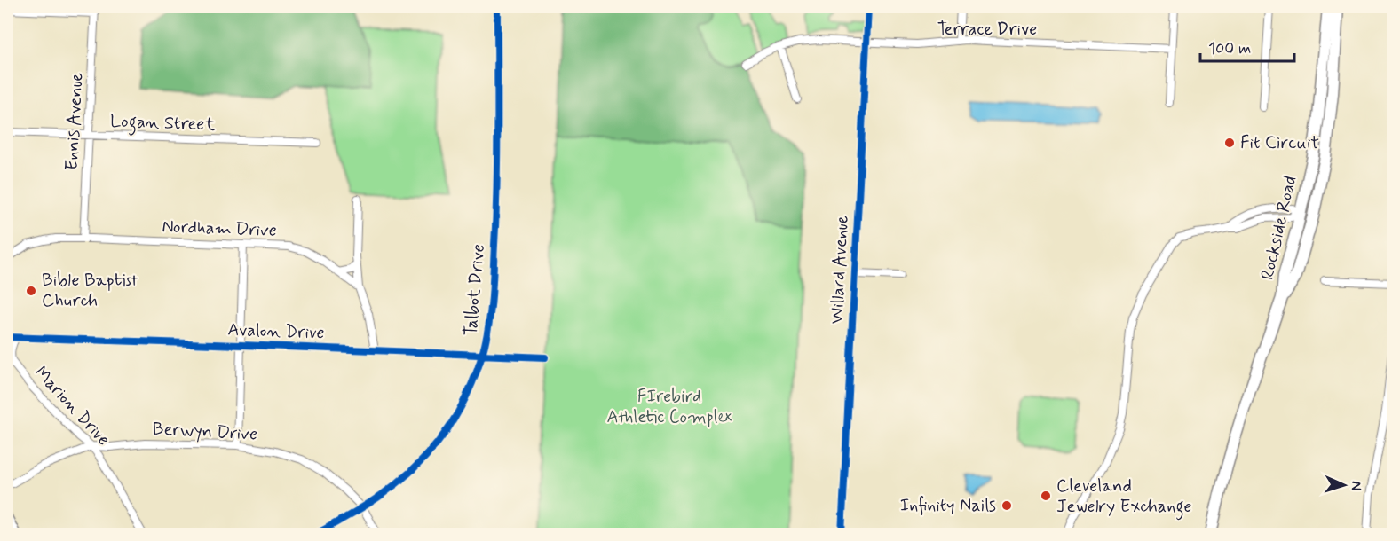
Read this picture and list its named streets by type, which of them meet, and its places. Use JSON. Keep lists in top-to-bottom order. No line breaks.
{"streets":{"main road":["Rockside Road"],"street":["Terrace Drive","Ennis Avenue","Logan Street","Nordham Drive","Willard Avenue","Talbot Drive","Avalon Drive","Marion Drive","Berwyn Drive"]},"crossings":[["Terrace Drive","Willard Avenue"],["Ennis Avenue","Logan Street"],["Ennis Avenue","Nordham Drive"],["Talbot Drive","Avalon Drive"],["Talbot Drive","Berwyn Drive"],["Marion Drive","Berwyn Drive"]],"parks":["FIrebird Athletic Complex"],"places":["Fit Circuit","Bible Baptist Church","Cleveland Jewelry Exchange","Infinity Nails"],"scale_bar":"100 m","north":"right"}
